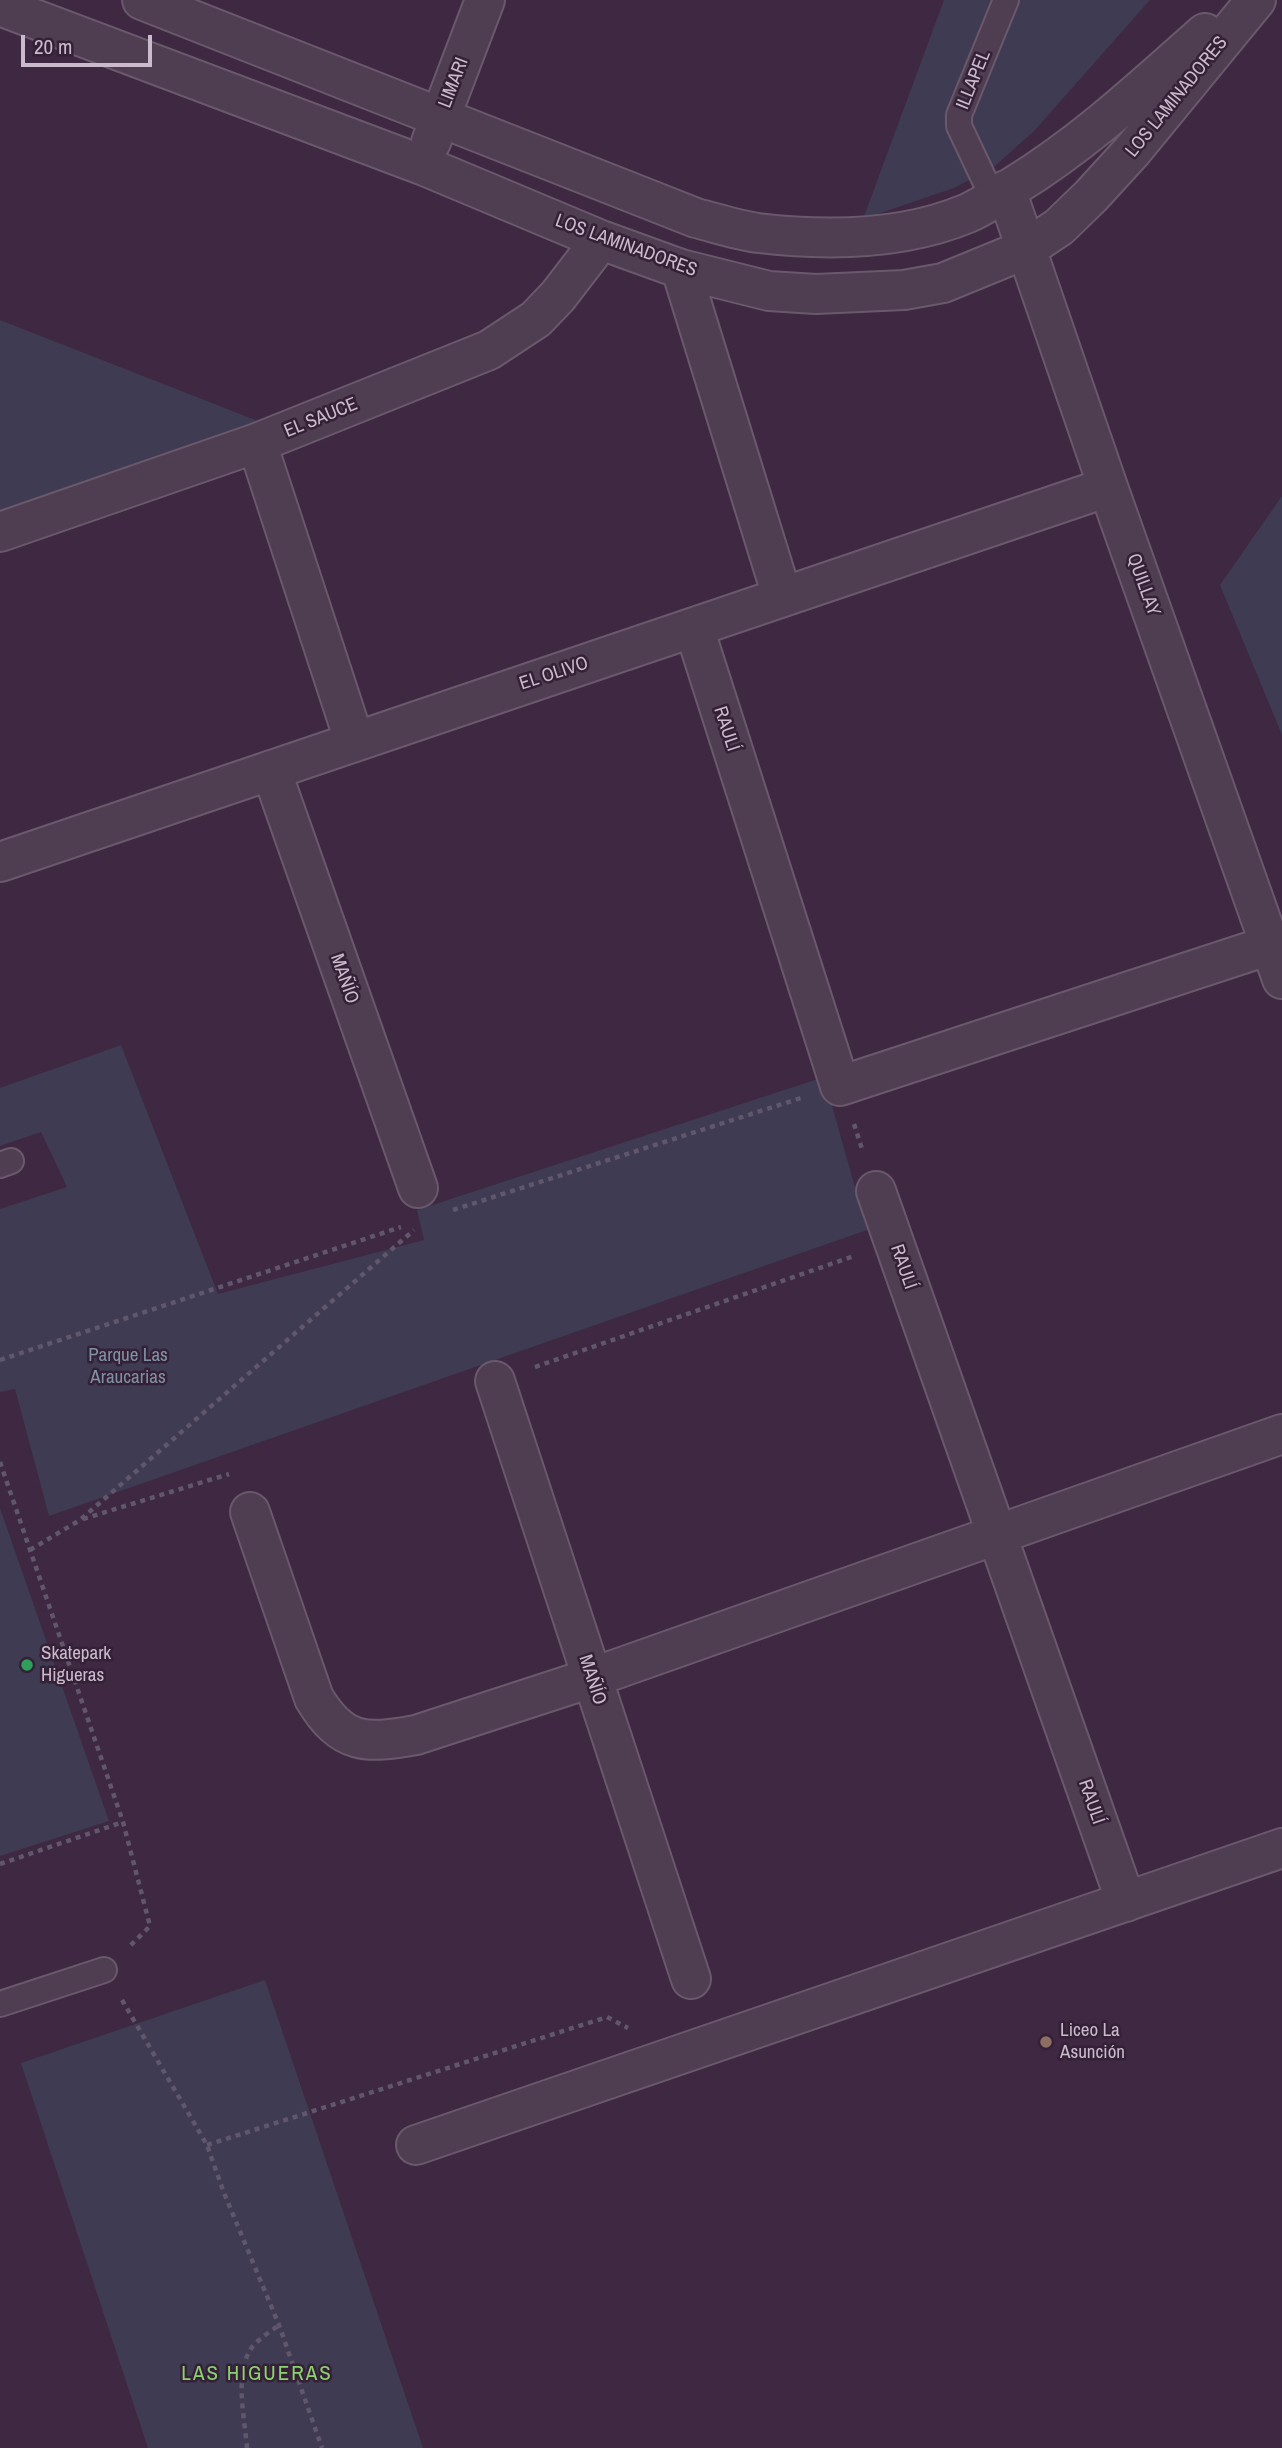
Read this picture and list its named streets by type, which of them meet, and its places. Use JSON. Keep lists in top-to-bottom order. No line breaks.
{"streets":{"street":["LIMARI","LOS LAMINADORES","EL SAUCE","QUILLAY","EL OLIVO","RAULÍ","MAÑÍO"],"lane":["ILLAPEL"]},"crossings":[["ILLAPEL","LOS LAMINADORES"],["ILLAPEL","QUILLAY"],["LIMARI","LOS LAMINADORES"],["LOS LAMINADORES","EL SAUCE"],["LOS LAMINADORES","QUILLAY"],["QUILLAY","EL OLIVO"],["EL OLIVO","RAULÍ"],["EL OLIVO","MAÑÍO"]],"districts":["LAS HIGUERAS"],"parks":["Parque Las Araucarias"],"places":["Skatepark Higueras","Liceo La Asunción"],"scale_bar":"20 m"}
